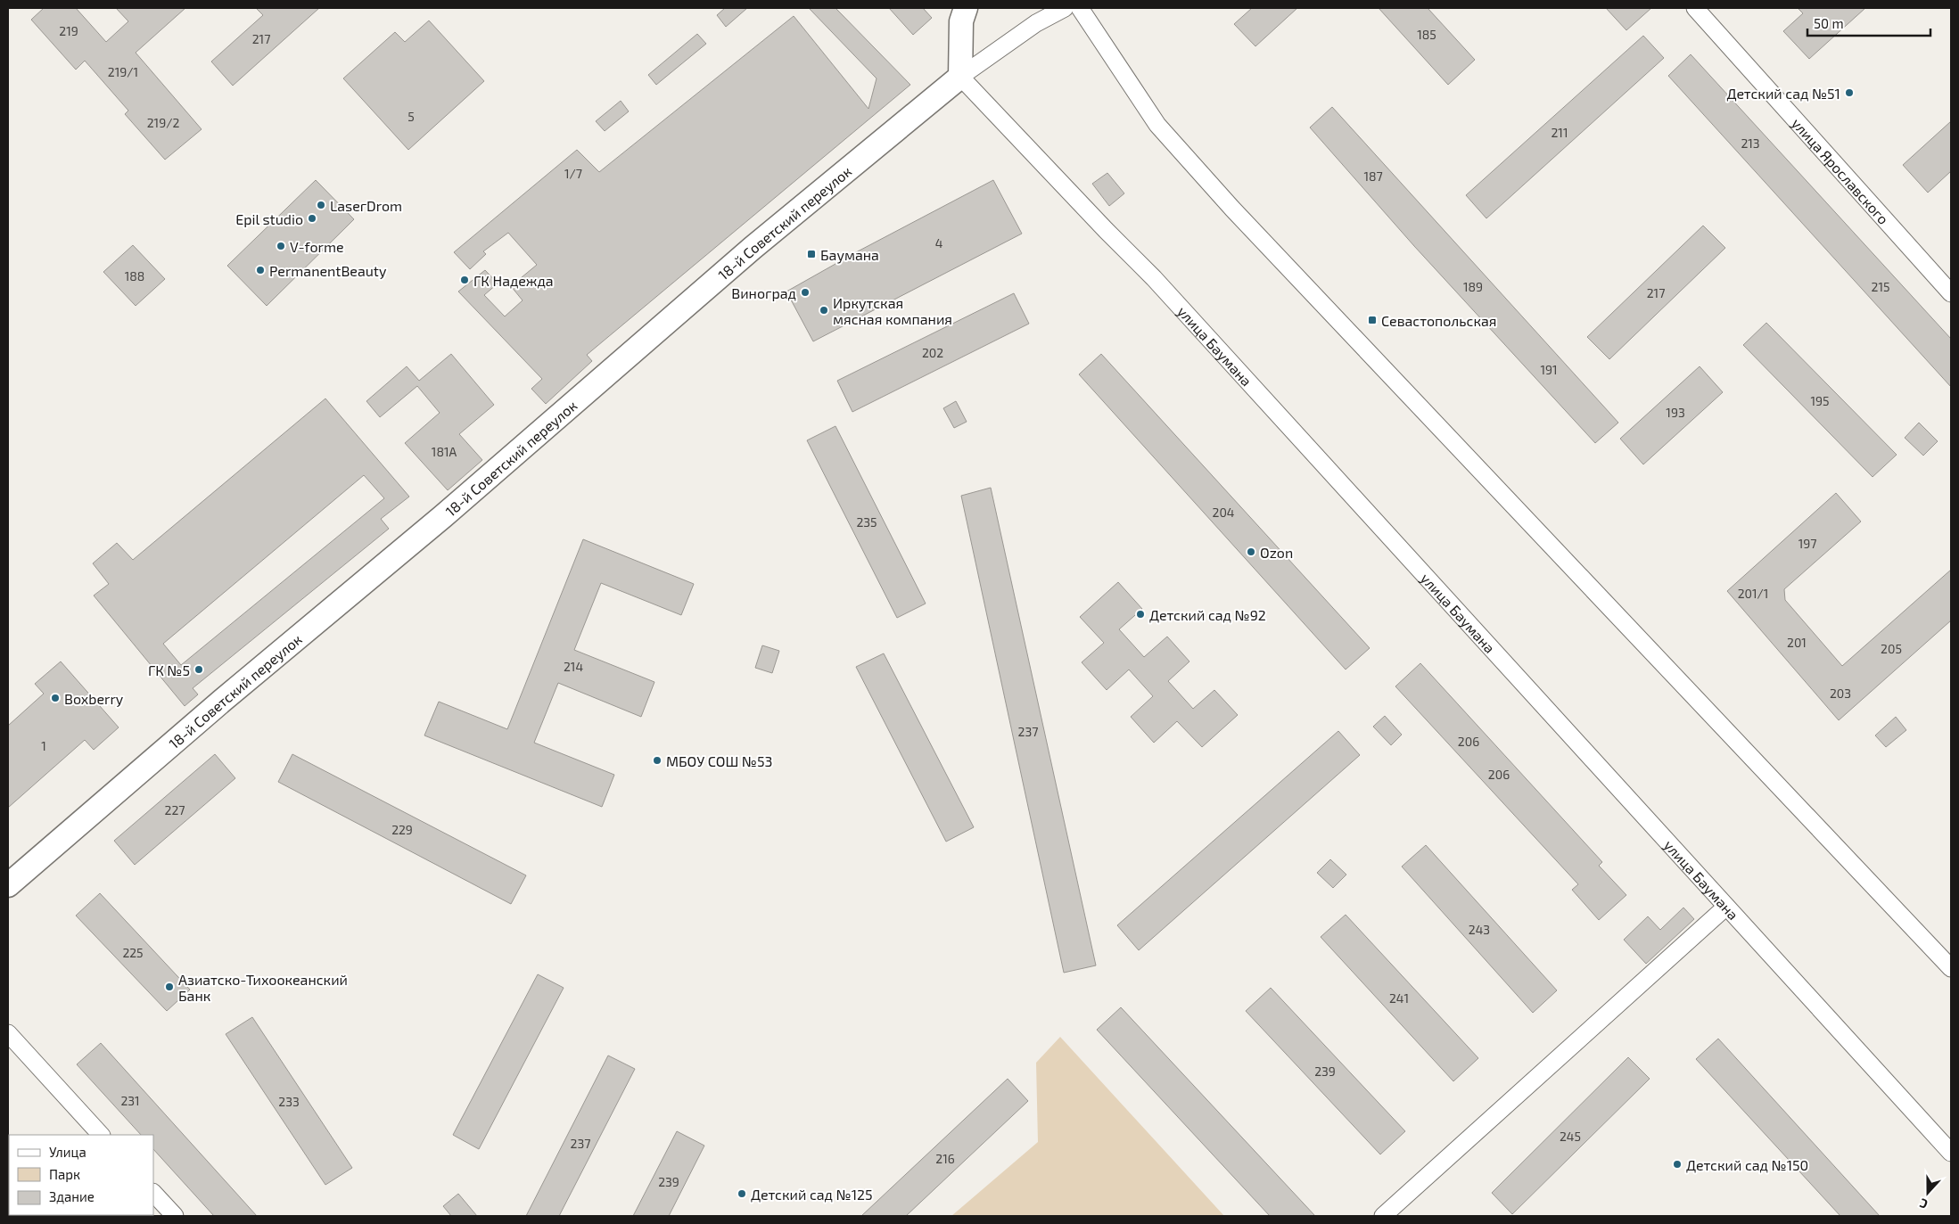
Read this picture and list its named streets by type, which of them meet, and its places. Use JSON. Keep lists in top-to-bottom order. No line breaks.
{"streets":{"street":["улица Ярославского","18-й Советский переулок","улица Баумана"]},"crossings":[["18-й Советский переулок","улица Баумана"]],"places":{"other":["Детский сад №51","LaseгDrom","Epil studio","V-forme","PermanentBeauty","ГК Надежда","Виноград","Иркутская мясная компания","Ozon","Детский сад №92","ГК №5","Boxberry","МБОУ СОШ №53","Азиатско-Тихоокеанский Банк","Детский сад №150","Детский сад №125"],"transit":["Баумана","Севастопольская"]},"house_numbers":["219","185","217","219/1","5","219/2","211","213","1/7","187","4","188","189","215","217","202","191","195","193","181А","204","235","197","201/1","201","205","214","203","237","206","1","206","227","229","243","225","241","239","231","233","245","237","216","239"],"legend":["Улица","Парк","Здание"],"scale_bar":"50 m","north":"bottom"}
